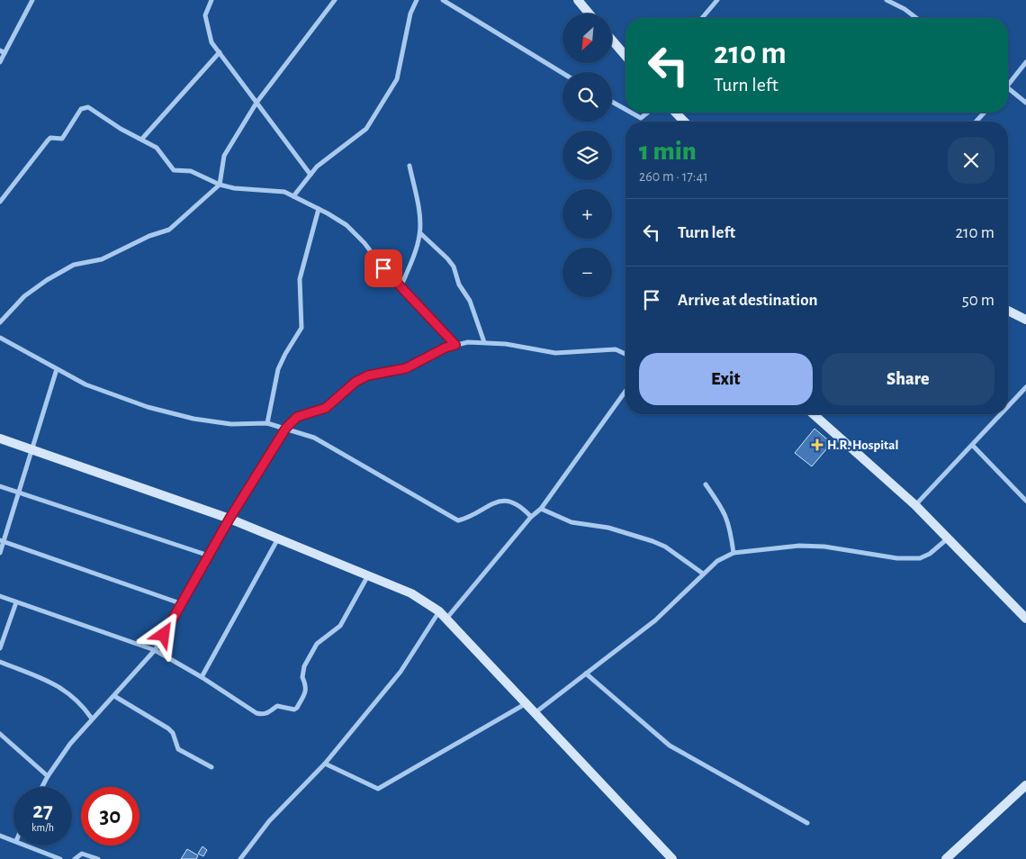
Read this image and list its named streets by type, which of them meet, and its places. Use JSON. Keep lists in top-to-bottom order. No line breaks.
{"places":{"health":["H.R. Hospital"]},"north":"bottom left","page":{"map_buttons":["+","−"],"turn":["210 m","Turn left"],"heading":["1 min","260 m · 17:41"],"list":[{"name":"Turn left","value":"210 m"},{"name":"Arrive at destination","value":"50 m"}],"buttons":["Exit","Share"],"speed":"27 km/h","limit":"30"}}
